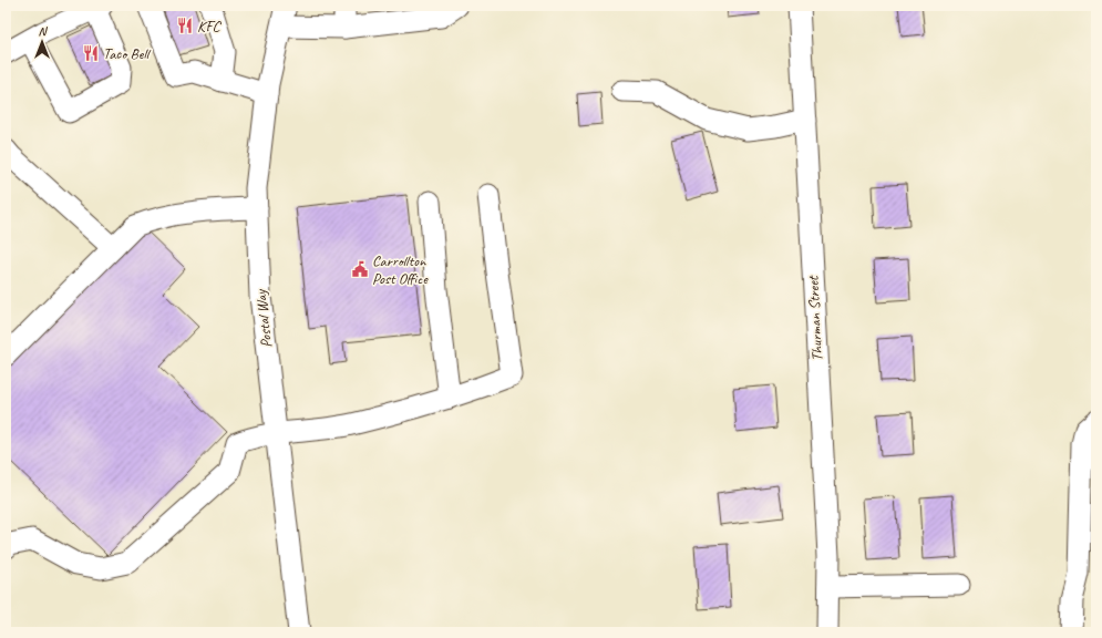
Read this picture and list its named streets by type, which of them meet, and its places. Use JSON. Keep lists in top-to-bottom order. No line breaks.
{"streets":{"street":["Postal Way","Thurman Street"]},"places":{"restaurant":["KFC","Taco Bell"],"public building":["Carrollton Post Office"]},"north":"top"}
